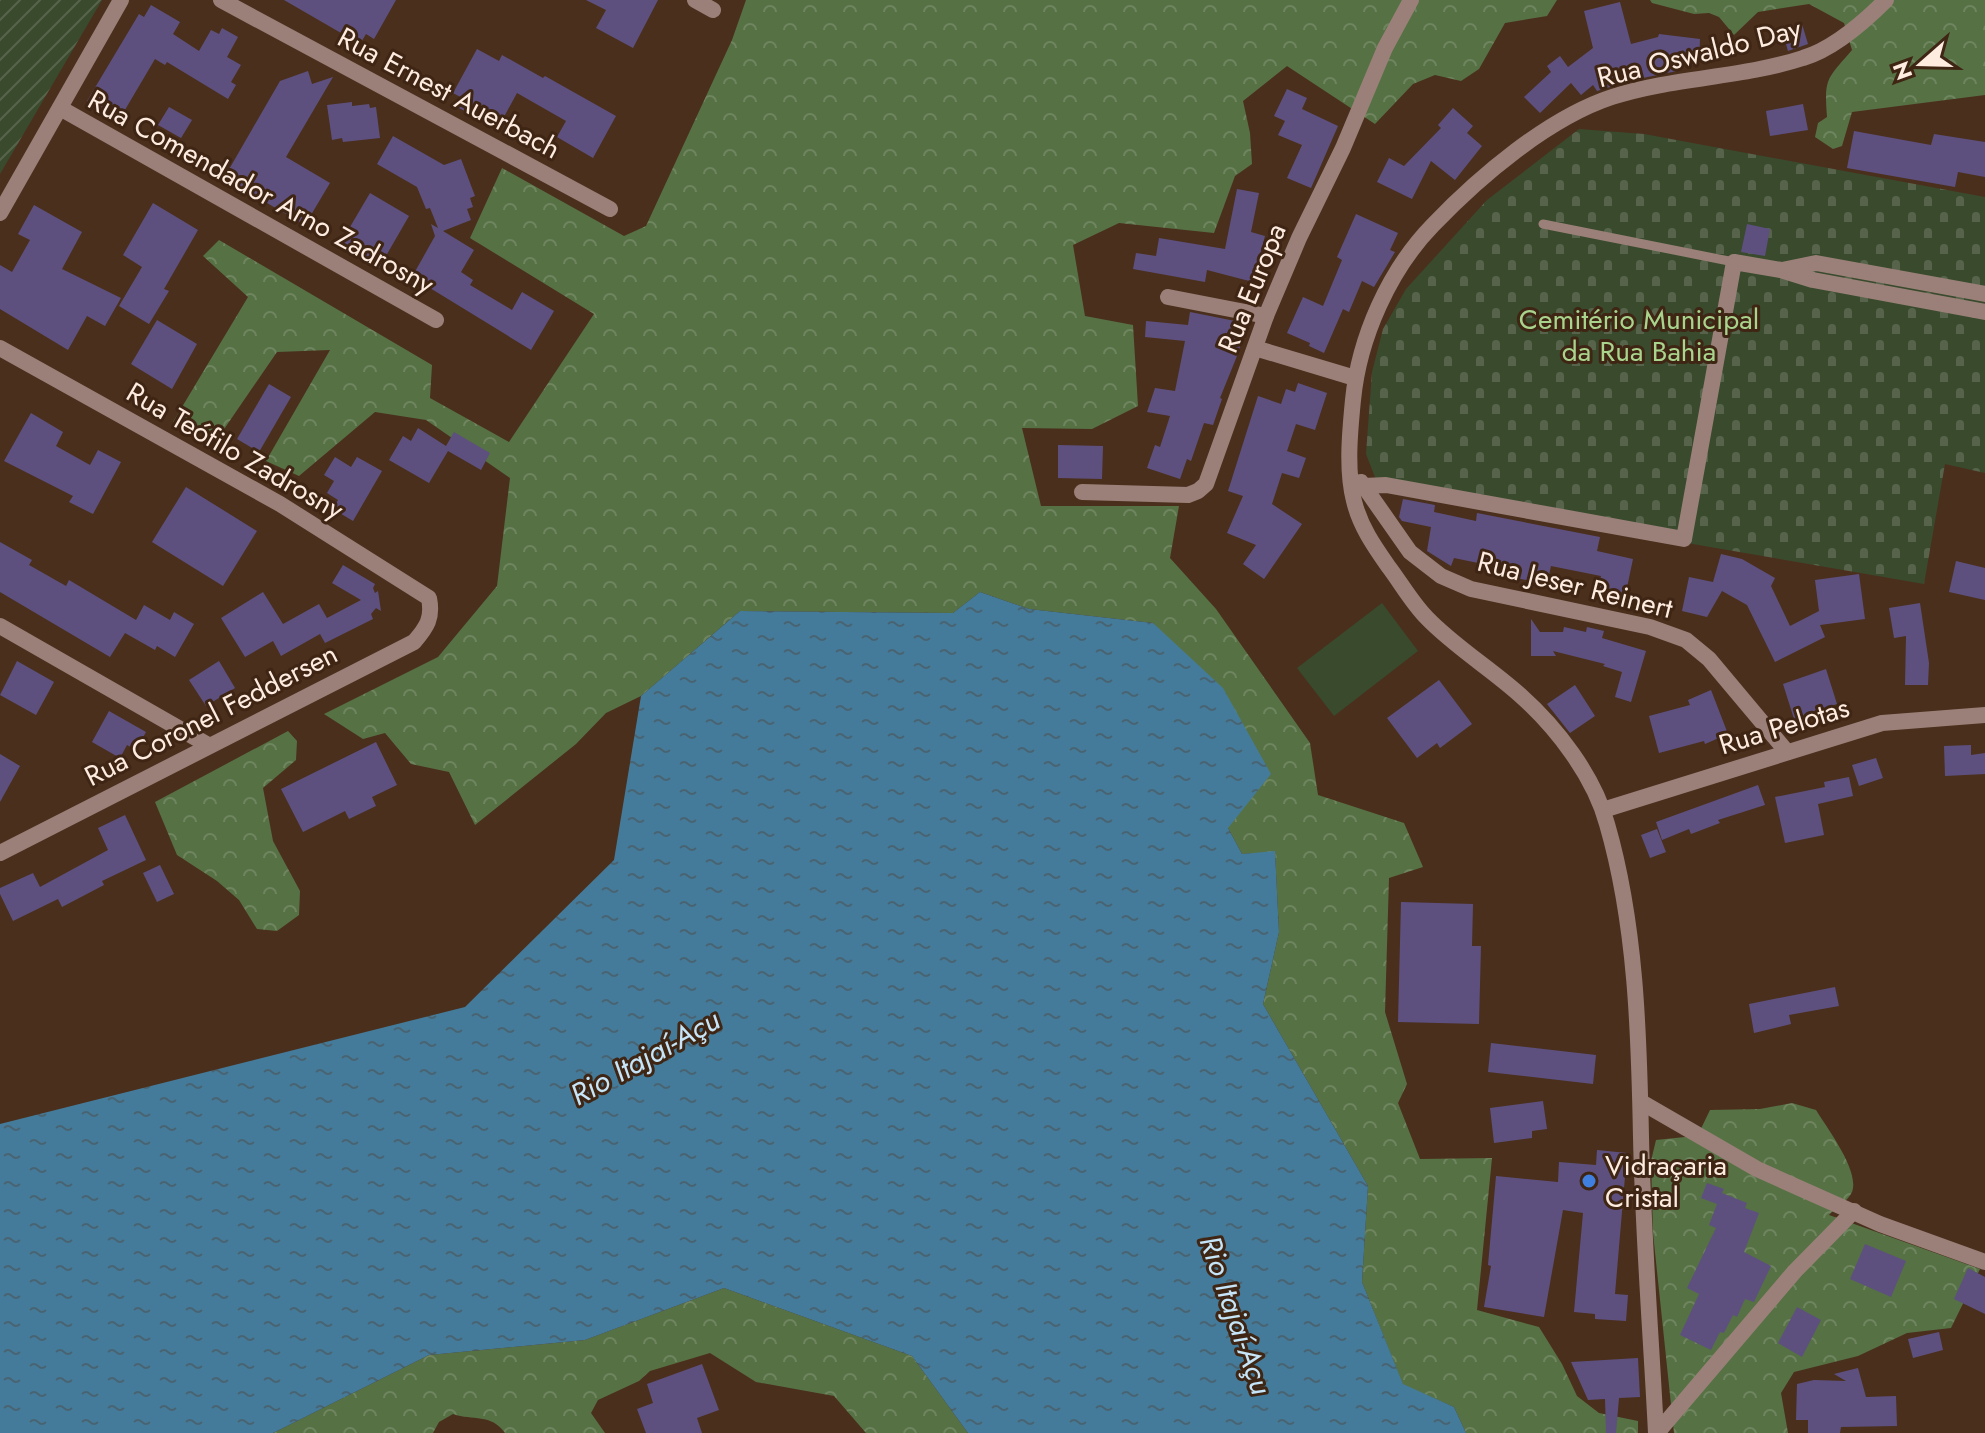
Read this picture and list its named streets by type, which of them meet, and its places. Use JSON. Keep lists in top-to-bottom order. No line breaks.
{"streets":{"street":["Rua Oswaldo Day","Rua Ernest Auerbach","Rua Comendador Arno Zadrosny","Rua Europa","Rua Teófilo Zadrosny","Rua Jeser Reinert","Rua Coronel Feddersen","Rua Pelotas"]},"crossings":[["Rua Oswaldo Day","Rua Jeser Reinert"],["Rua Oswaldo Day","Rua Pelotas"],["Rua Teófilo Zadrosny","Rua Coronel Feddersen"],["Rua Jeser Reinert","Rua Pelotas"]],"water":["Rio Itajaí-Açu"],"parks":["Cemitério Municipal da Rua Bahia"],"places":["Vidraçaria Cristal"],"north":"left"}
